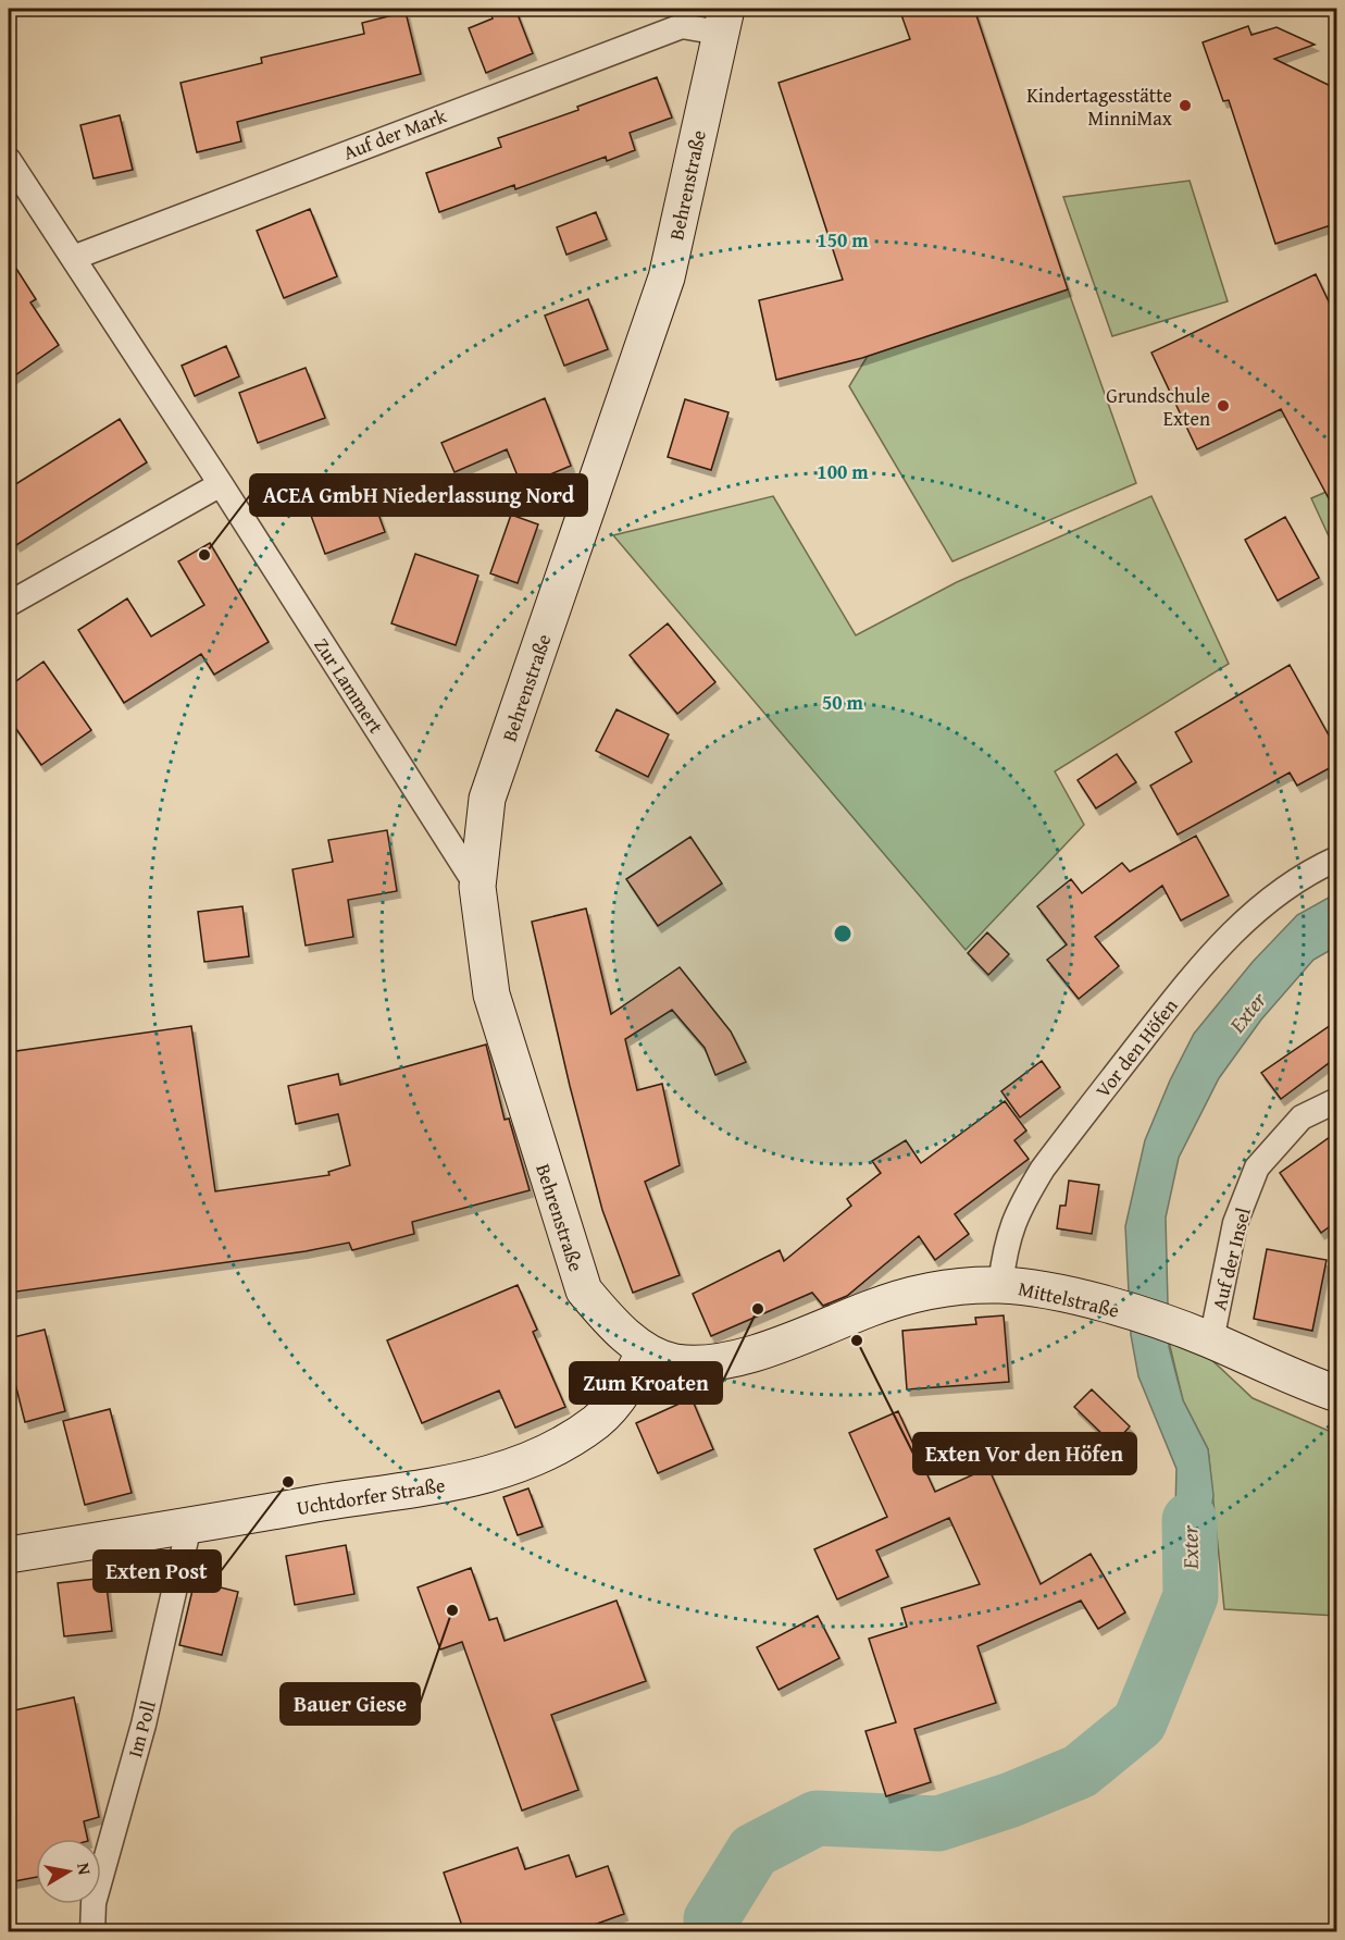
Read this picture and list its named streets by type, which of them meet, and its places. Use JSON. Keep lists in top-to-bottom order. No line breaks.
{"streets":{"main road":["Behrenstraße","Mittelstraße","Uchtdorfer Straße"],"street":["Auf der Mark","Zur Lammert","Vor den Höfen","Auf der Insel","Im Poll"]},"crossings":[["Auf der Mark","Behrenstraße"],["Auf der Mark","Zur Lammert"],["Behrenstraße","Zur Lammert"],["Behrenstraße","Mittelstraße"],["Behrenstraße","Uchtdorfer Straße"],["Vor den Höfen","Mittelstraße"],["Auf der Insel","Mittelstraße"],["Mittelstraße","Uchtdorfer Straße"],["Uchtdorfer Straße","Im Poll"]],"water":["Exter"],"places":["Kindertagesstätte MinniMax","Grundschule Exten","ACEA GmbH Niederlassung Nord","Zum Kroaten","Exten Vor den Höfen","Exten Post","Bauer Giese"],"north":"right","rings":["150 m","100 m","50 m"]}
